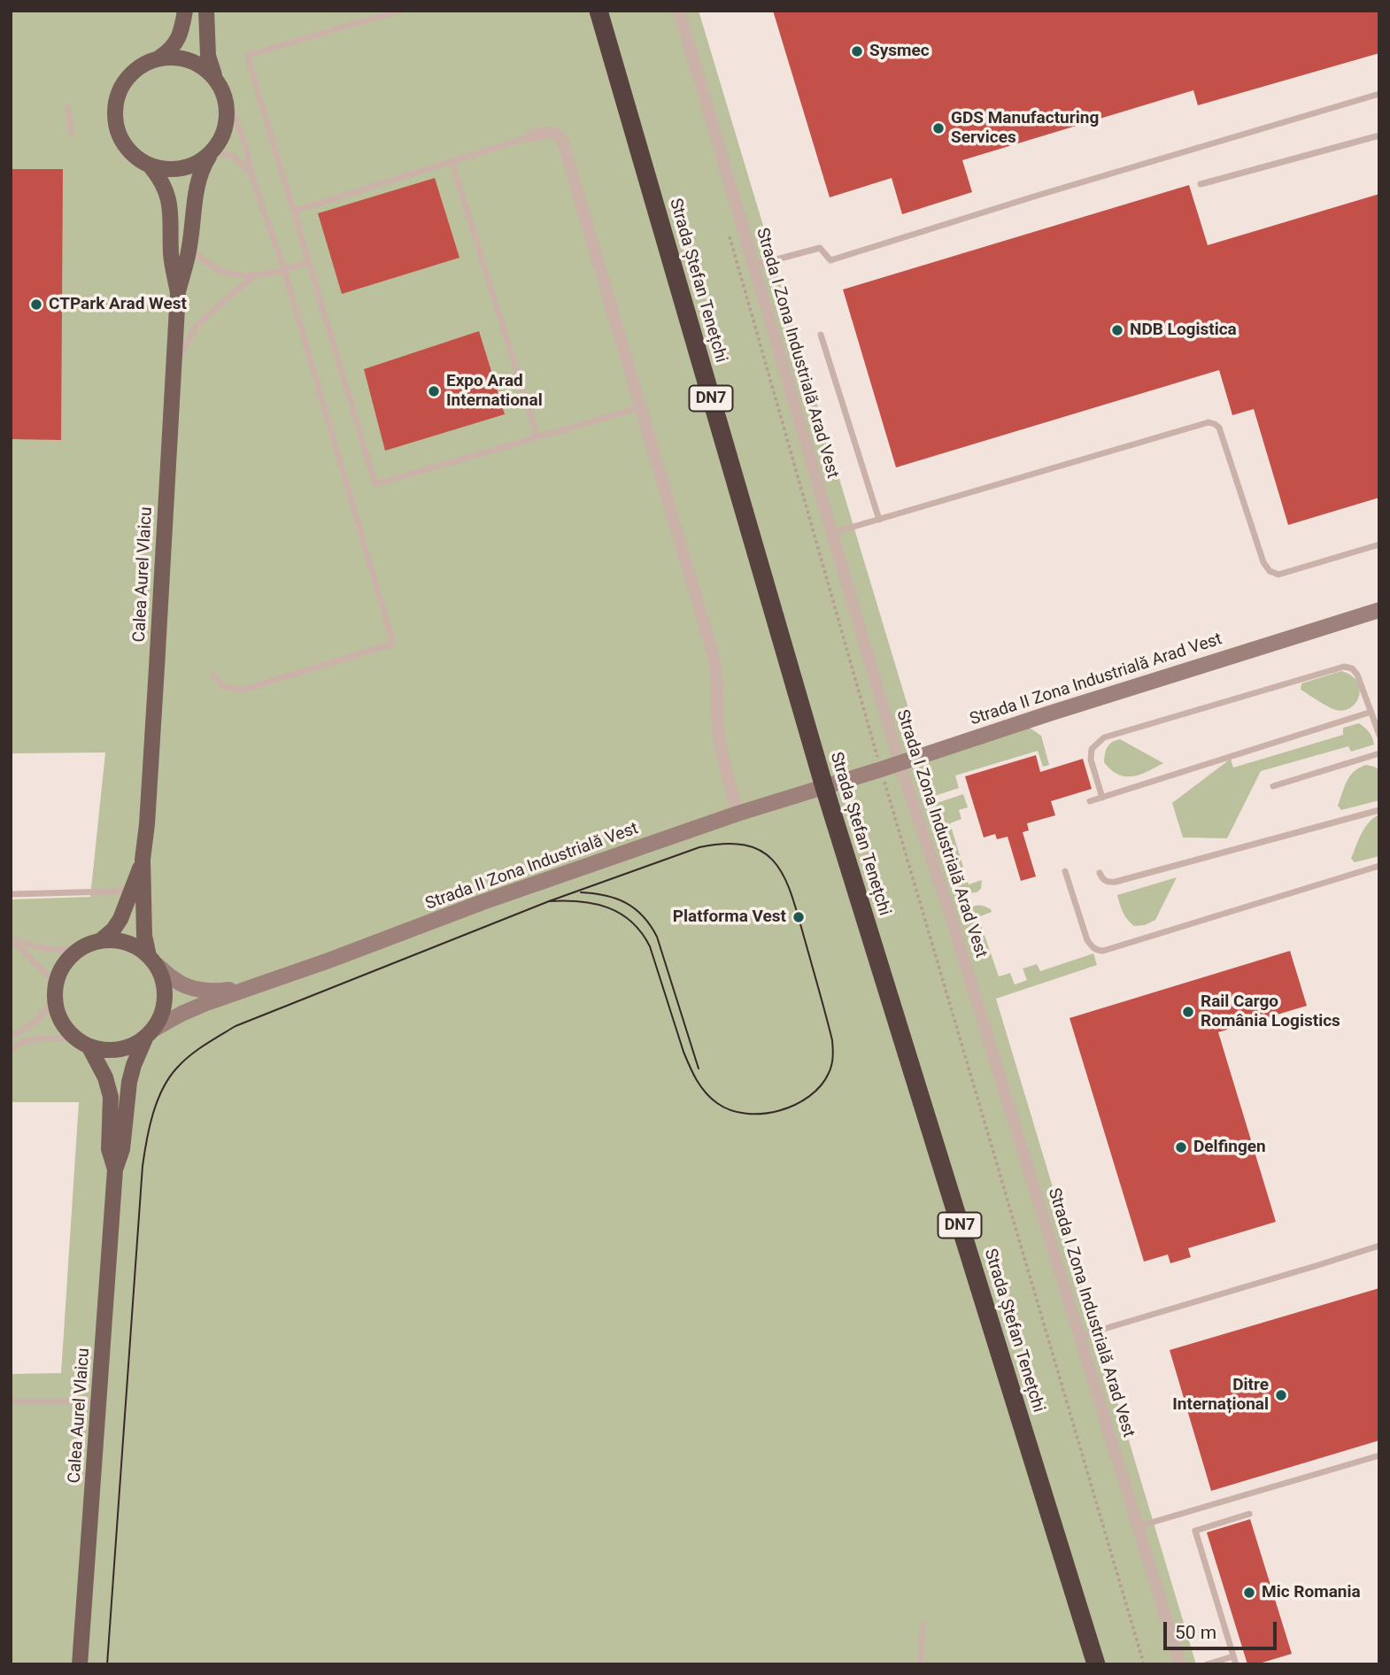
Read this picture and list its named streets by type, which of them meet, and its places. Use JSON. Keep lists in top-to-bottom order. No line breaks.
{"streets":{"highway":["Strada Ștefan Tenețchi","DN7"],"main road":["Calea Aurel Vlaicu"],"street":["Strada I Zona Industrială Arad Vest","Strada II Zona Industrială Arad Vest","Strada II Zona Industrială Vest"]},"crossings":[["Strada Ștefan Tenețchi","Strada II Zona Industrială Arad Vest"],["Strada Ștefan Tenețchi","Strada II Zona Industrială Vest"],["Strada I Zona Industrială Arad Vest","Strada II Zona Industrială Arad Vest"],["Calea Aurel Vlaicu","Strada II Zona Industrială Vest"],["Strada II Zona Industrială Arad Vest","Strada II Zona Industrială Vest"]],"places":["Sysmec","GDS Manufacturing Services","CTPark Arad West","NDB Logistica","Expo Arad International","Platforma Vest","Rail Cargo România Logistics","Delfingen","Ditre Internațional","Mic Romania"],"scale_bar":"50 m"}
